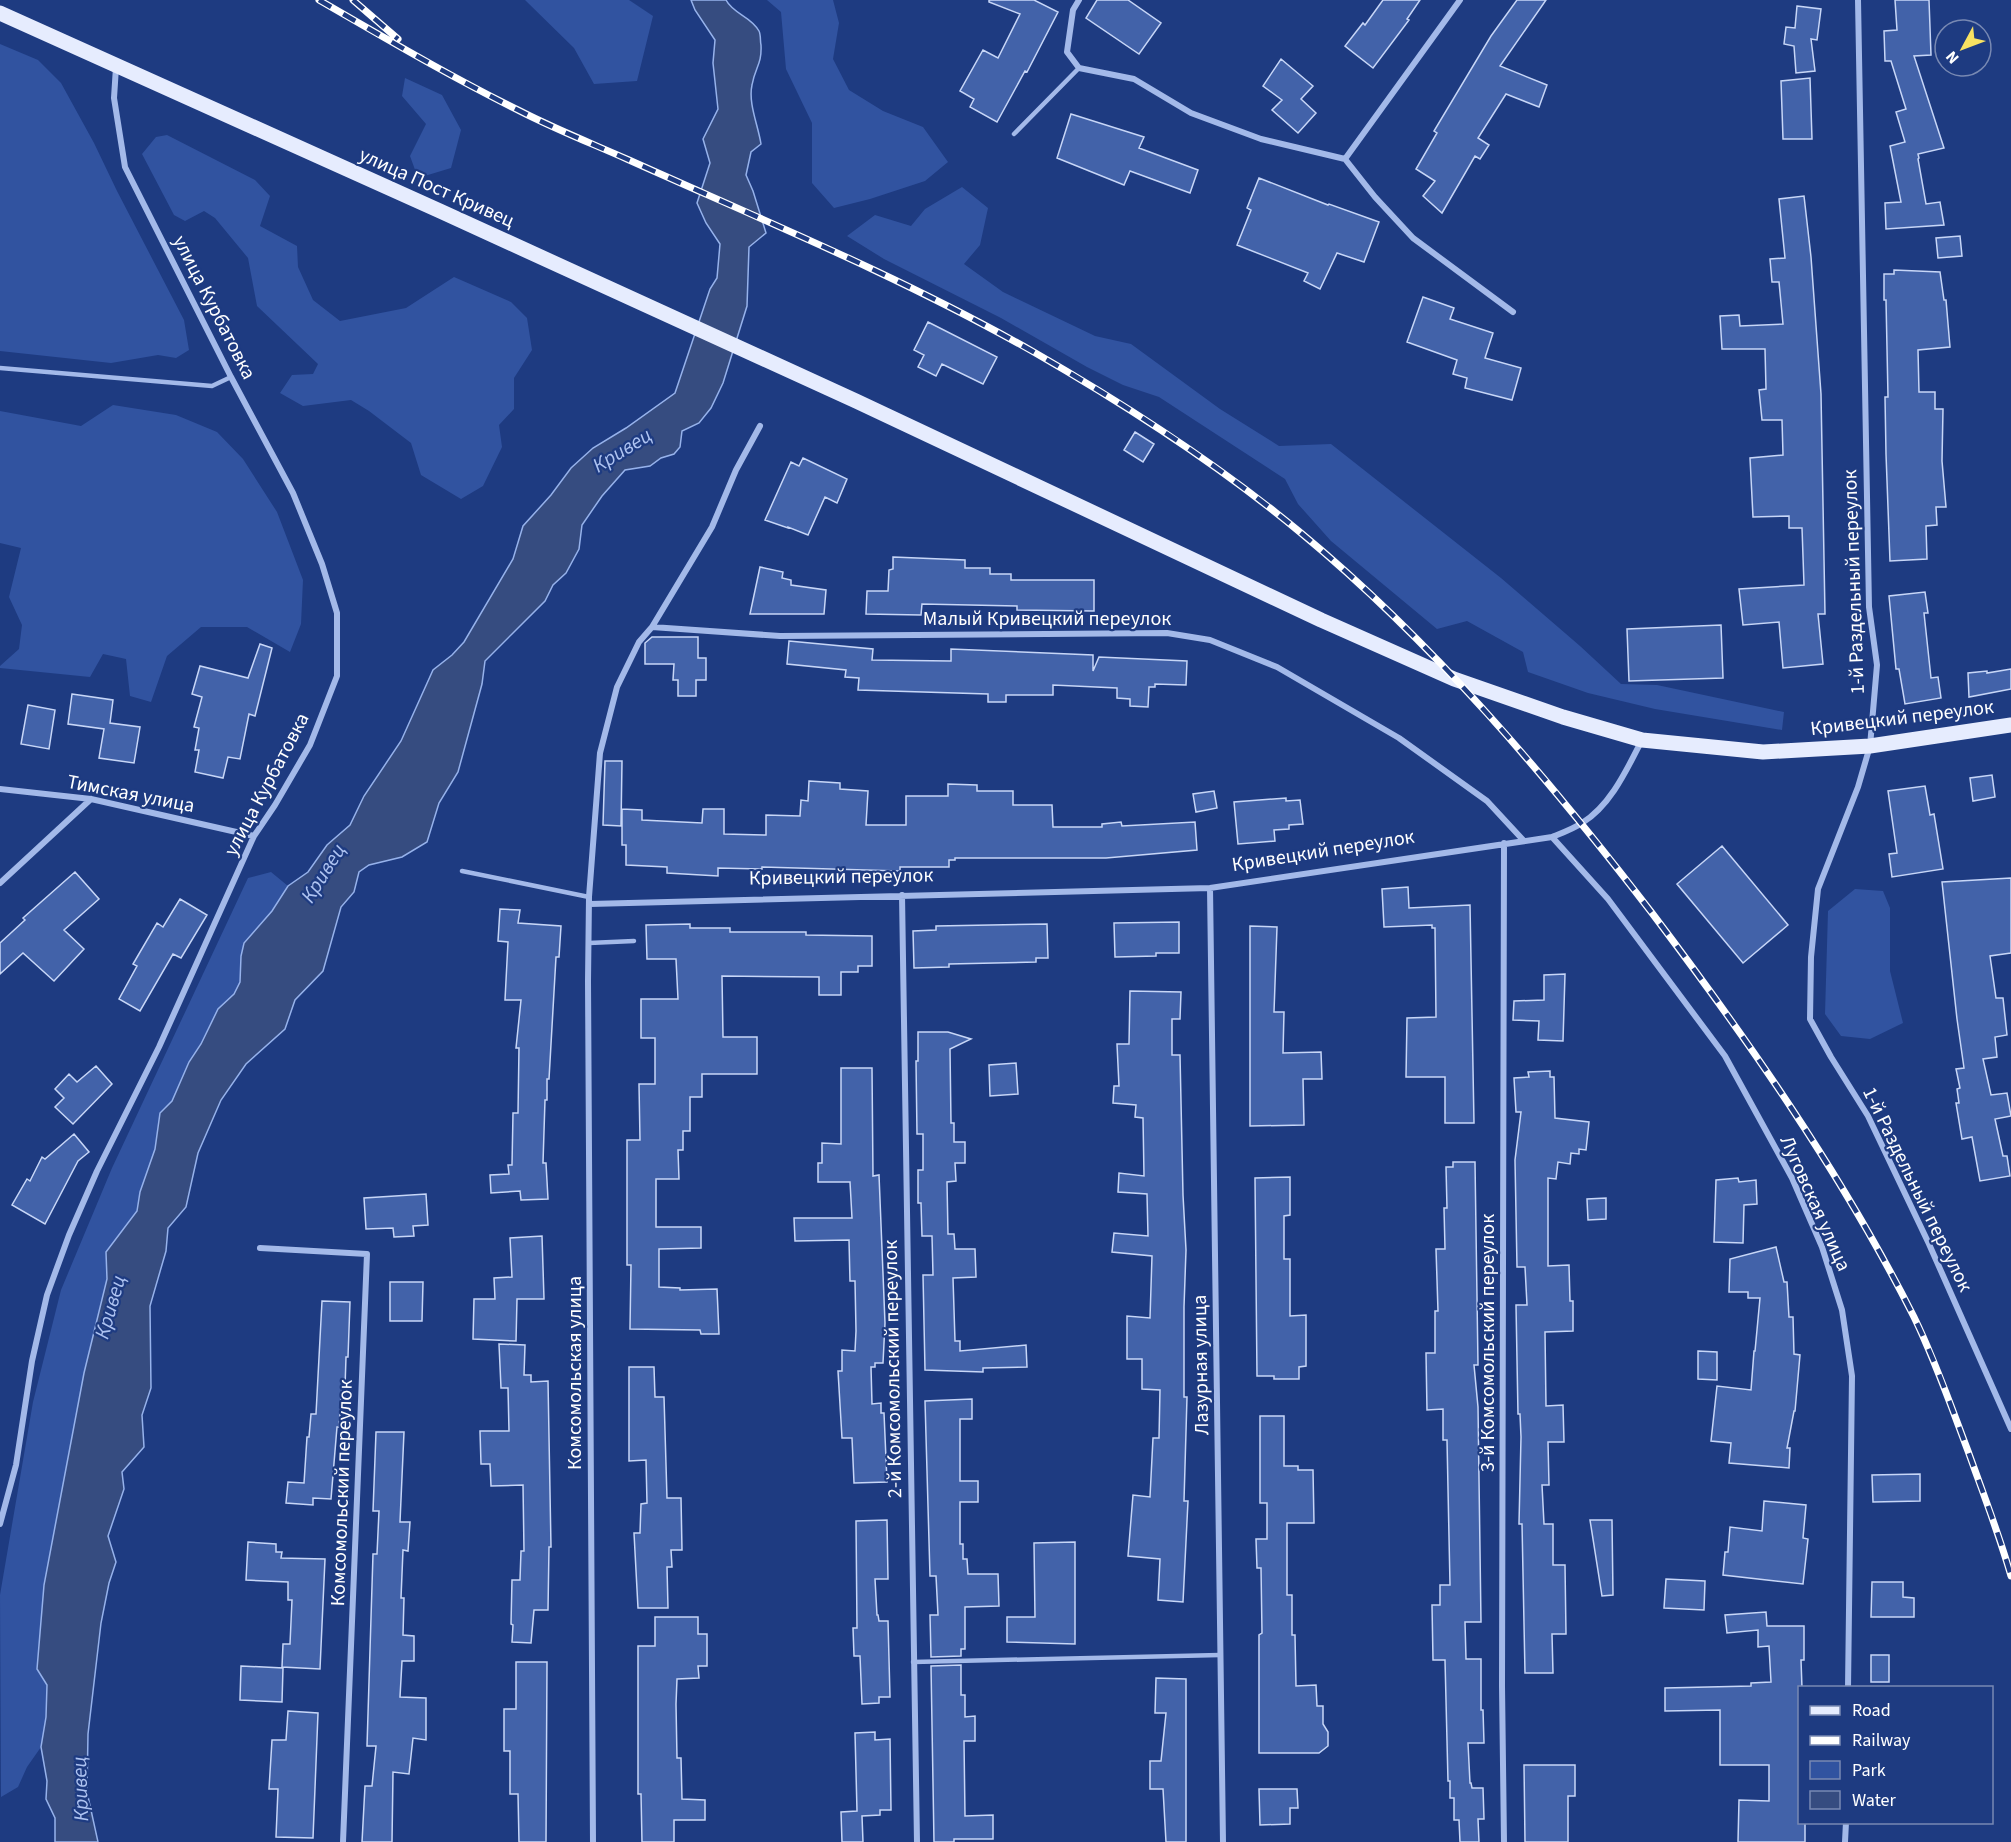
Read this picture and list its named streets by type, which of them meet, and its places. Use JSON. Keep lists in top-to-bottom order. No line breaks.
{"streets":{"main road":["улица Пост Кривец","Кривецкий переулок"],"street":["улица Курбатовка","1-й Раздельный переулок","Малый Кривецкий переулок","Тимская улица","Луговская улица","3-й Комсомольский переулок","Лазурная улица","2-й Комсомольский переулок","Комсомольская улица","Комсомольский переулок"]},"crossings":[["улица Пост Кривец","улица Курбатовка"],["улица Пост Кривец","Кривецкий переулок"],["улица Курбатовка","Тимская улица"],["1-й Раздельный переулок","Кривецкий переулок"],["Малый Кривецкий переулок","Кривецкий переулок"],["Малый Кривецкий переулок","Комсомольская улица"],["Кривецкий переулок","Луговская улица"],["Кривецкий переулок","3-й Комсомольский переулок"],["Кривецкий переулок","Лазурная улица"],["Кривецкий переулок","2-й Комсомольский переулок"],["Кривецкий переулок","Комсомольская улица"]],"water":["Кривец"],"legend":["Road","Railway","Park","Water"],"north":"bottom left"}
